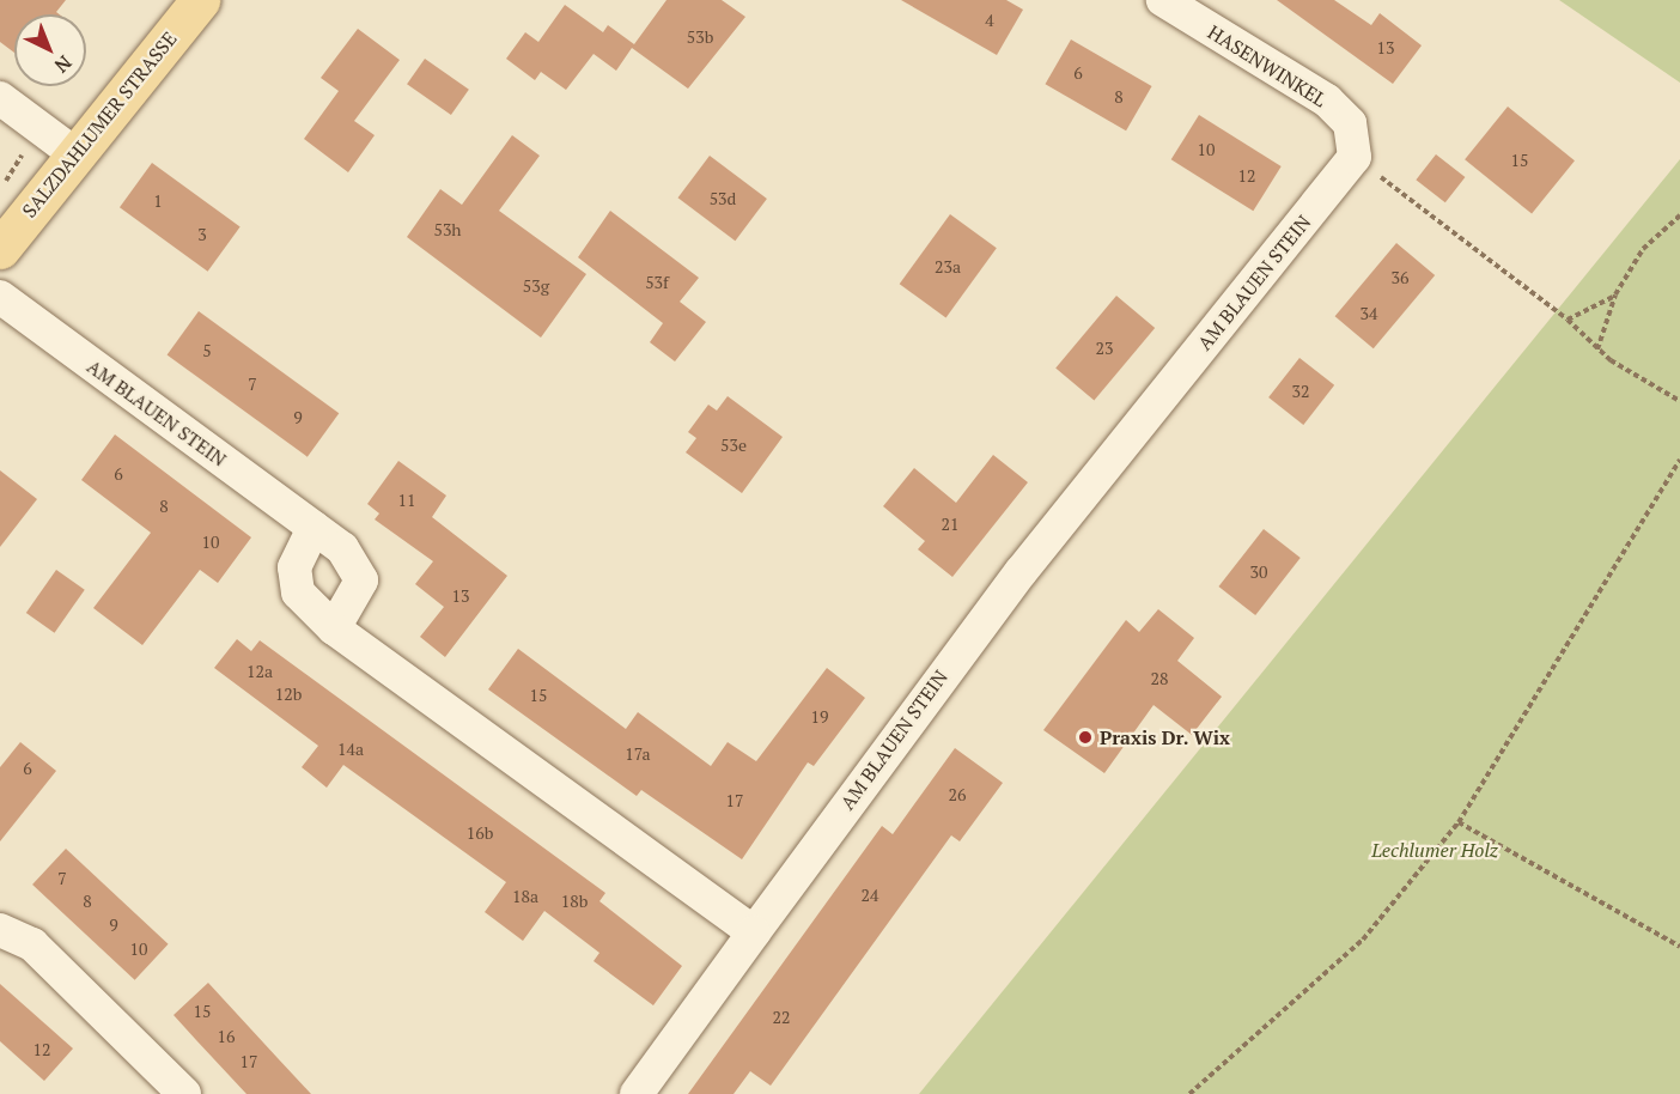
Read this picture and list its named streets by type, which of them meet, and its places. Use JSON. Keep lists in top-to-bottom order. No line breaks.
{"streets":{"main road":["SALZDAHLUMER STRASSE"],"street":["HASENWINKEL","AM BLAUEN STEIN"]},"crossings":[["HASENWINKEL","AM BLAUEN STEIN"]],"parks":["Lechlumer Holz"],"places":["Praxis Dr. Wix"],"house_numbers":["4","53b","13","6","8","10","15","12","53d","1","53h","3","23a","36","53f","53g","34","23","5","7","32","9","53e","6","11","8","21","10","30","13","12a","28","12b","15","19","14a","17a","6","26","17","16b","7","24","18a","8","18b","9","10","15","22","16","12","17"],"north":"bottom right"}
